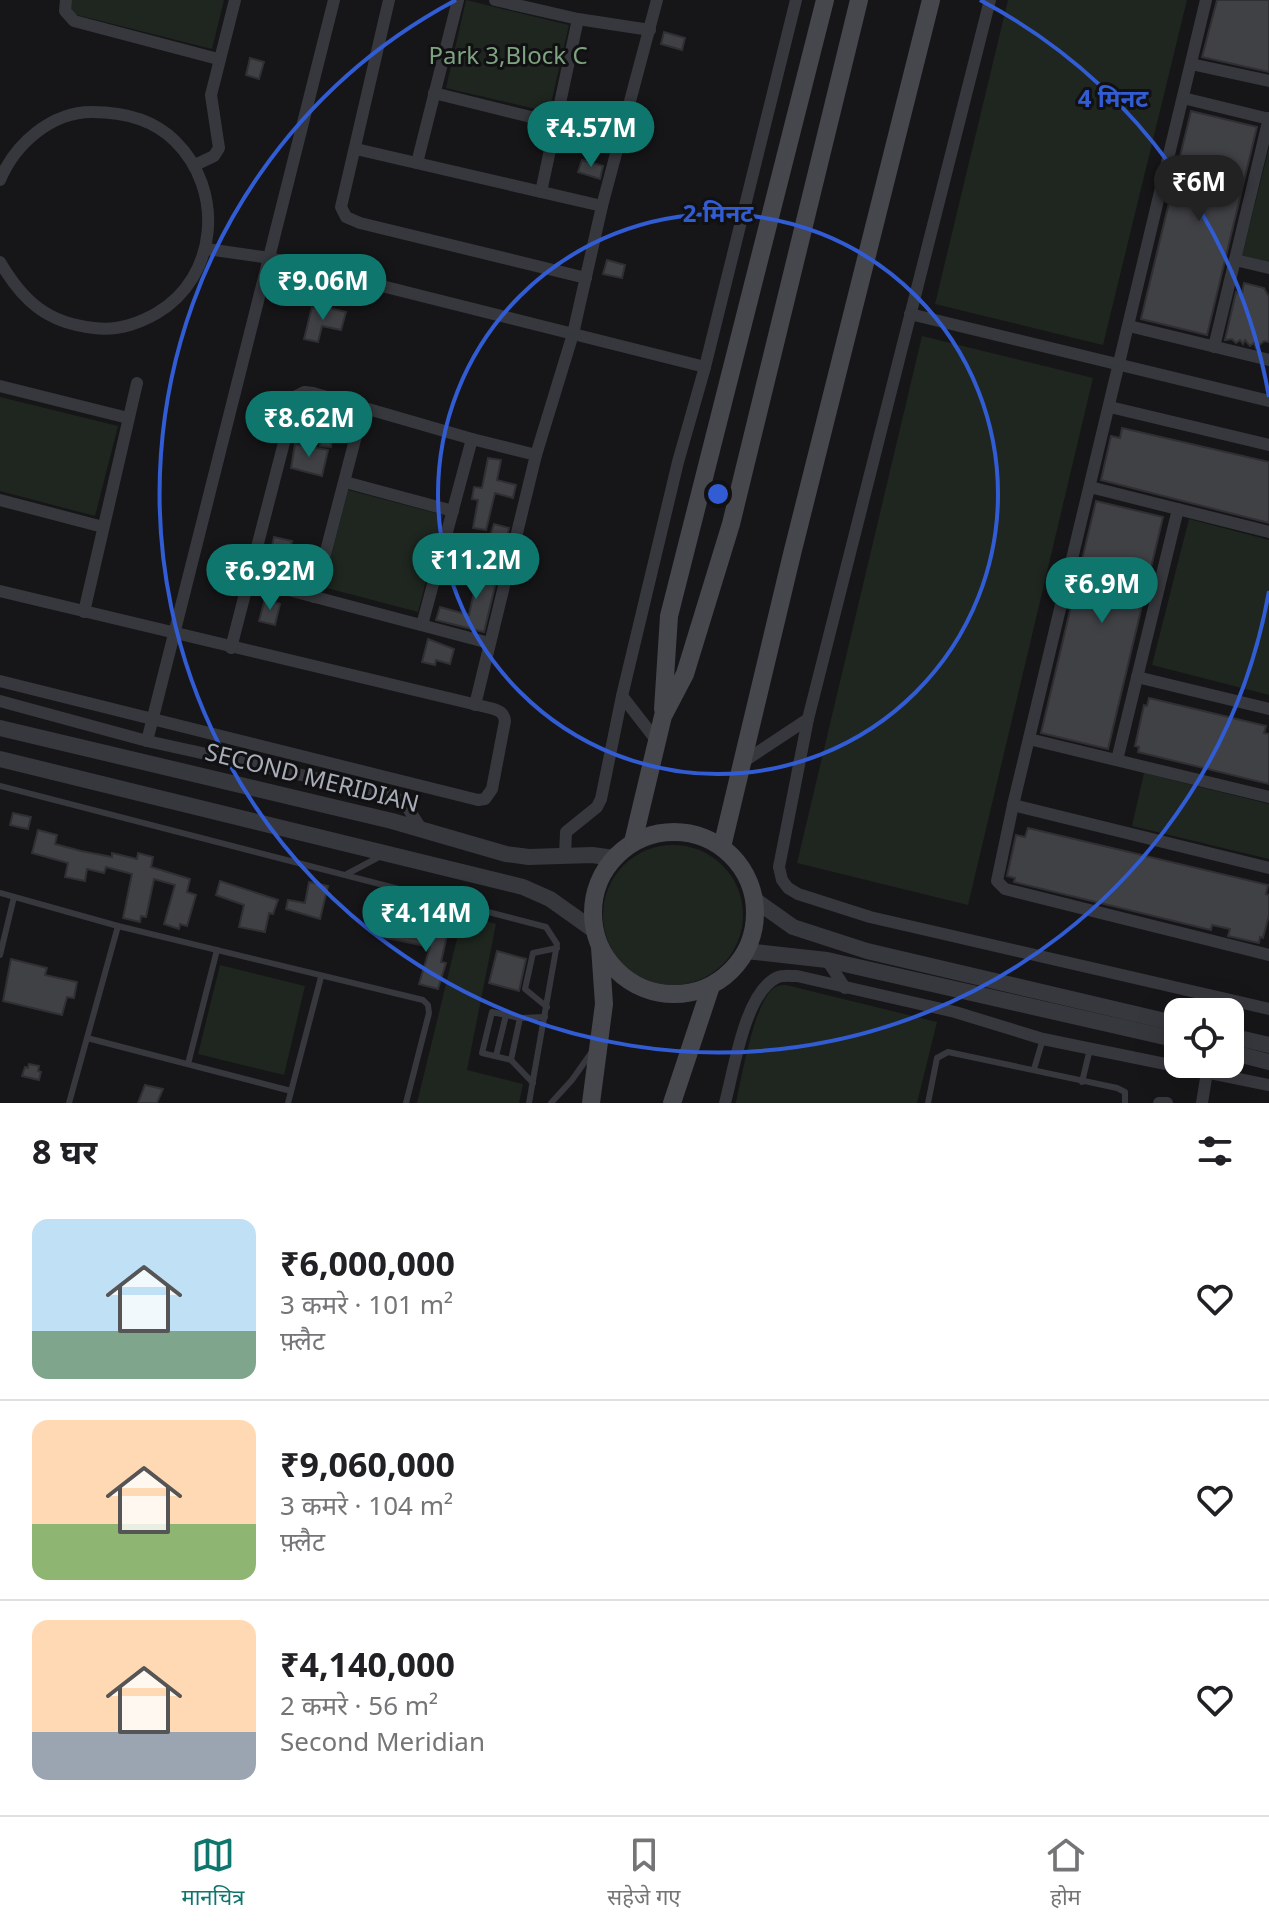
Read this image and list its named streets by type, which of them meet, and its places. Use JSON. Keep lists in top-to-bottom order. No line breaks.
{"streets":{"street":["SECOND MERIDIAN"]},"parks":["Park 3,Block C"],"page":{"price":["₹4.57M","₹6M","₹9.06M","₹8.62M","₹11.2M","₹6.92M","₹6.9M","₹4.14M"],"heading":"8 घर","list":[{"name":"₹6,000,000","note":"3 कमरे · 101 m² · फ़्लैट"},{"name":"₹9,060,000","note":"3 कमरे · 104 m² · फ़्लैट"},{"name":"₹4,140,000","note":"2 कमरे · 56 m² · Second Meridian"}],"tabs":["मानचित्र","सहेजे गए","होम"]},"rings":["4 मिनट","2 मिनट"]}
